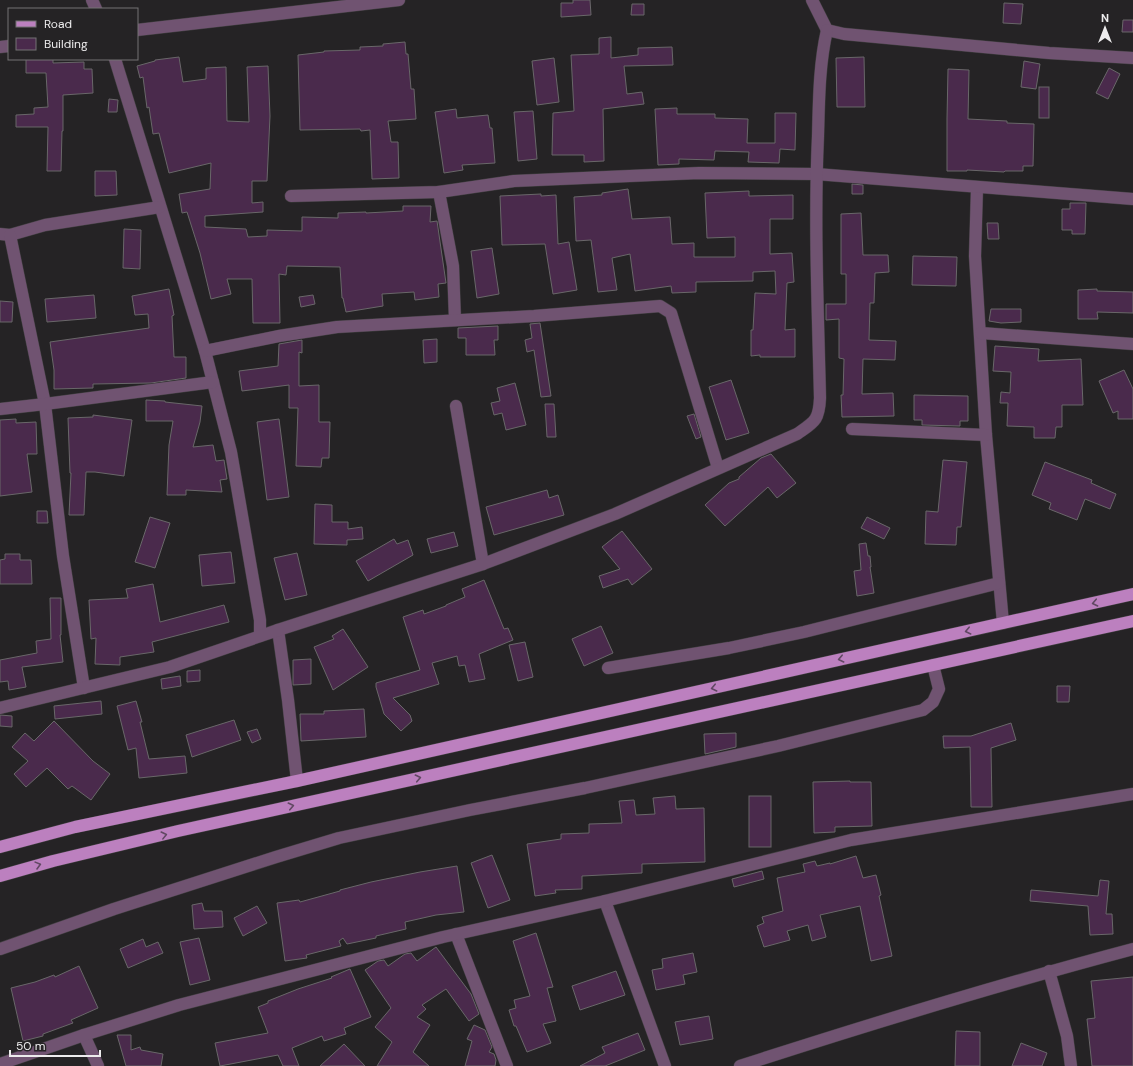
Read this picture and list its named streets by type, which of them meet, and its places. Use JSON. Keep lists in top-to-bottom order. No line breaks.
{"legend":["Road","Building"],"scale_bar":"50 m","north":"top"}
